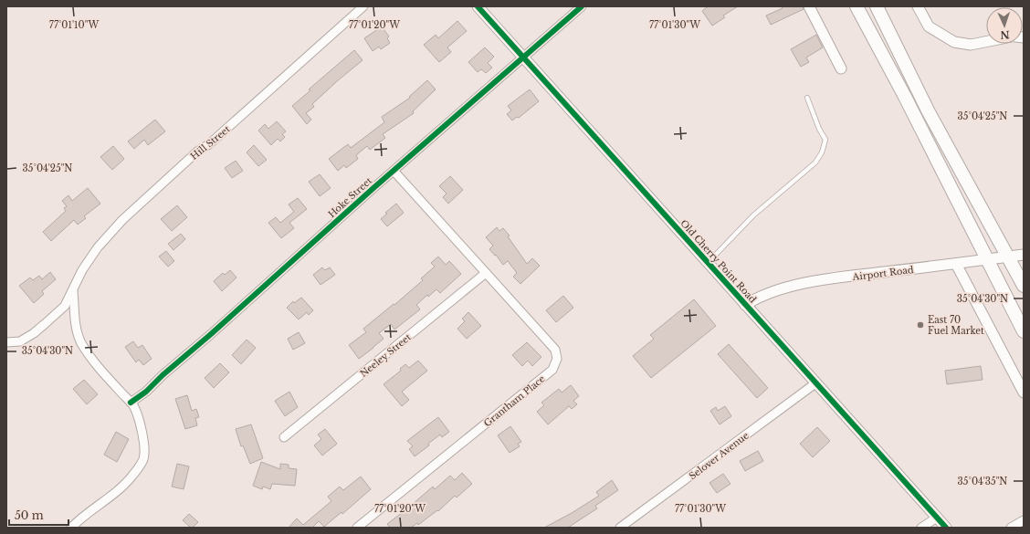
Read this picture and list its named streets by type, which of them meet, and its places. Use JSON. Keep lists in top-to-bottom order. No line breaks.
{"streets":{"street":["Hill Street","Hoke Street","Old Cherry Point Road","Airport Road","Neeley Street","Grantham Place","Selover Avenue"]},"crossings":[["Hoke Street","Old Cherry Point Road"],["Hoke Street","Grantham Place"],["Old Cherry Point Road","Airport Road"],["Old Cherry Point Road","Selover Avenue"],["Neeley Street","Grantham Place"]],"places":["East 70 Fuel Market"],"scale_bar":"50 m","north":"bottom","coordinates":["77°01'10\"W","77°01'20\"W","77°01'30\"W","35°04'25\"N","35°04'30\"N","35°04'35\"N"]}
